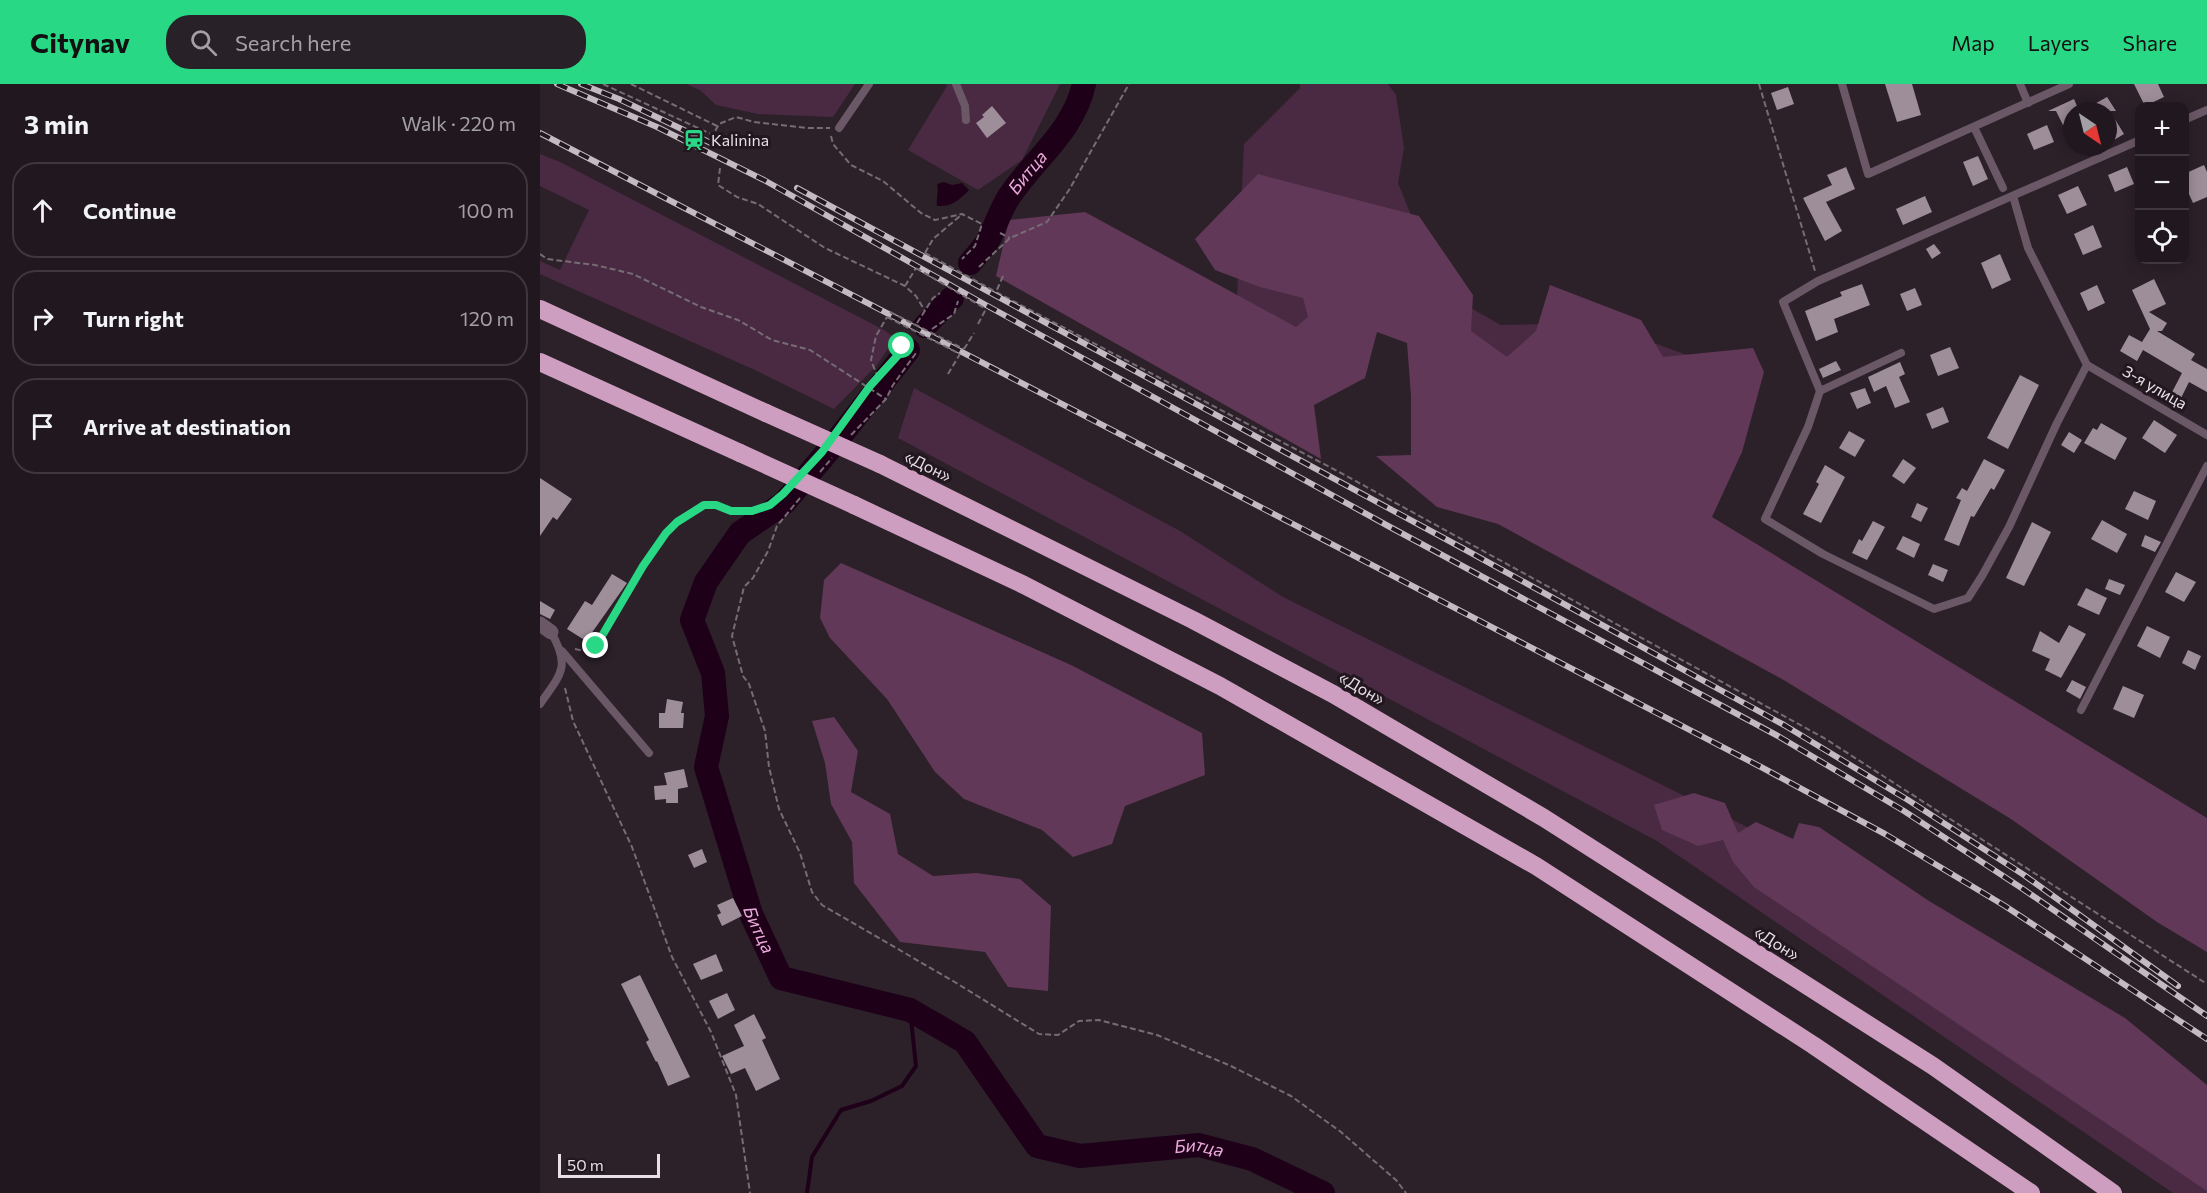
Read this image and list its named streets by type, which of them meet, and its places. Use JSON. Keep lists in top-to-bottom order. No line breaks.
{"streets":{"highway":["«Дон»"],"lane":["3-я улица"]},"water":["Битца"],"places":{"station":["Kalinina"]},"scale_bar":"50 m","north":"bottom right","page":{"header":"Citynav","search":"Search here","nav":["Map","Layers","Share"],"heading":["3 min","Walk · 220 m"],"map_buttons":["+","−"],"list":[["Continue","100 m"],["Turn right","120 m"],"Arrive at destination"],"scale":"50 m"}}
